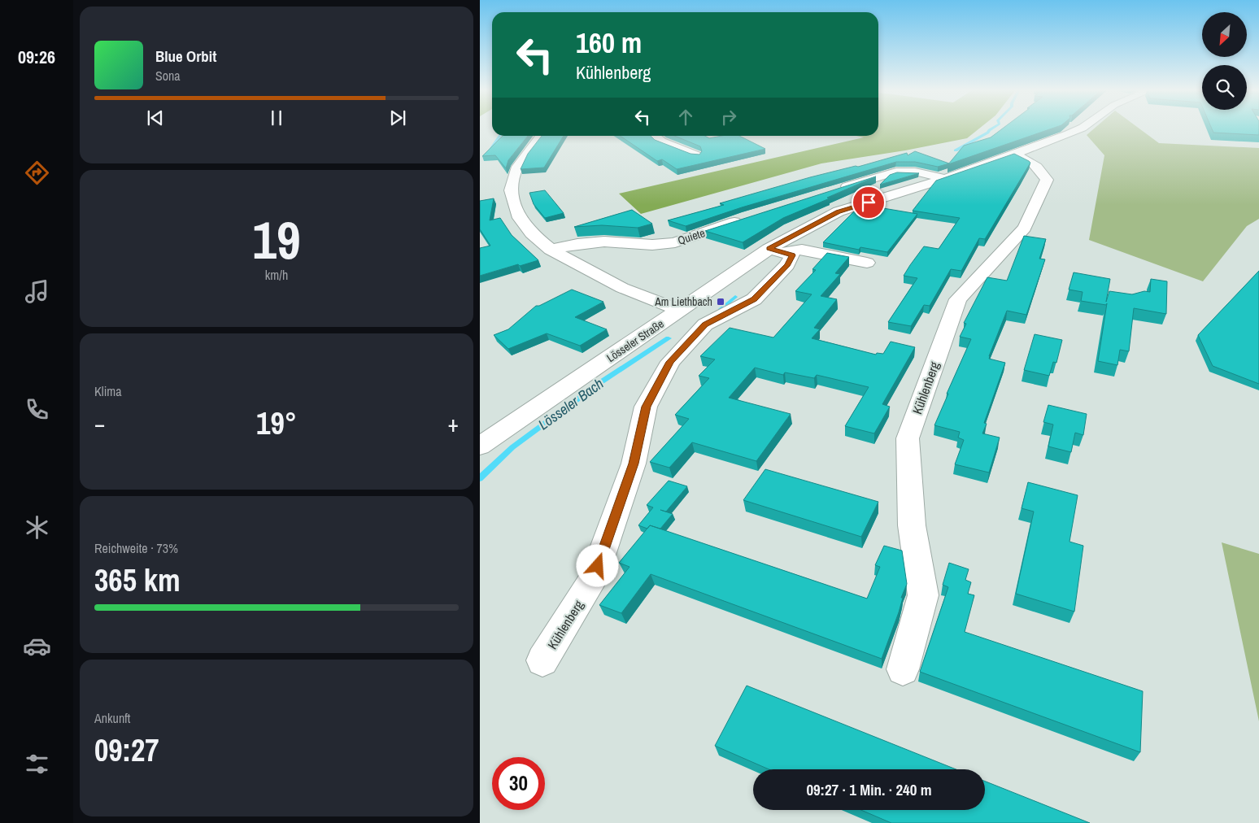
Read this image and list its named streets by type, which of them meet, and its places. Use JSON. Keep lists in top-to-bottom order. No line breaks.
{"streets":{"street":["Quiete","Lösseler Straße","Kühlenberg"]},"crossings":[["Lösseler Straße","Kühlenberg"]],"water":["Lösseler Bach"],"places":{"transit":["Am Liethbach"]},"north":"bottom left","page":{"tabs":"09:26","turn":["160 m","Kühlenberg"],"song":["Blue Orbit","Sona"],"tile":[["19","km/h"],"Klima",["Reichweite · 73%","365 km"],["Ankunft","09:27"]],"heat":["−","19°","+"],"limit":"30","trip":"09:27 · 1 Min. · 240 m"}}
